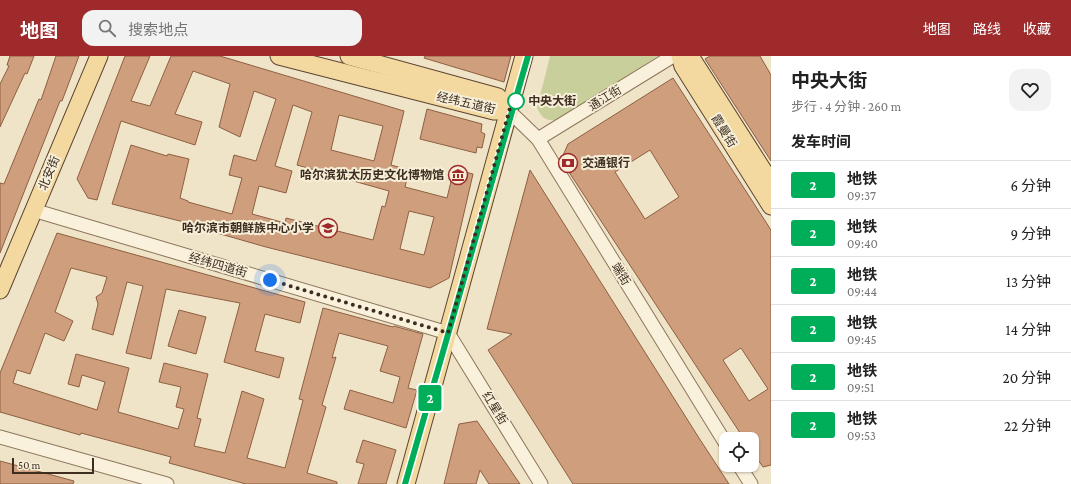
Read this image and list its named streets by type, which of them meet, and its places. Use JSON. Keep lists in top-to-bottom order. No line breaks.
{"streets":{"main road":["经纬五道街","霞曼街","北安街"],"street":["通江街","经纬四道街","端街","红星街"]},"crossings":[["通江街","端街"],["经纬五道街","端街"],["北安街","经纬四道街"],["经纬四道街","红星街"]],"places":{"other":["中央大街"],"bank":["交通银行"],"museum":["哈尔滨犹太历史文化博物馆"],"school or university":["哈尔滨市朝鲜族中心小学"]},"lines":["metro line 2"],"scale_bar":"50 m","page":{"header":"地图","search":"搜索地点","nav":["地图","路线","收藏"],"on_map":"2","heading":[["中央大街","步行 · 4 分钟 · 260 m"],"发车时间"],"list":[{"mark":"2","name":"地铁","note":"09:37","value":"6 分钟"},{"mark":"2","name":"地铁","note":"09:40","value":"9 分钟"},{"mark":"2","name":"地铁","note":"09:44","value":"13 分钟"},{"mark":"2","name":"地铁","note":"09:45","value":"14 分钟"},{"mark":"2","name":"地铁","note":"09:51","value":"20 分钟"},{"mark":"2","name":"地铁","note":"09:53","value":"22 分钟"}],"scale":"50 m"}}
